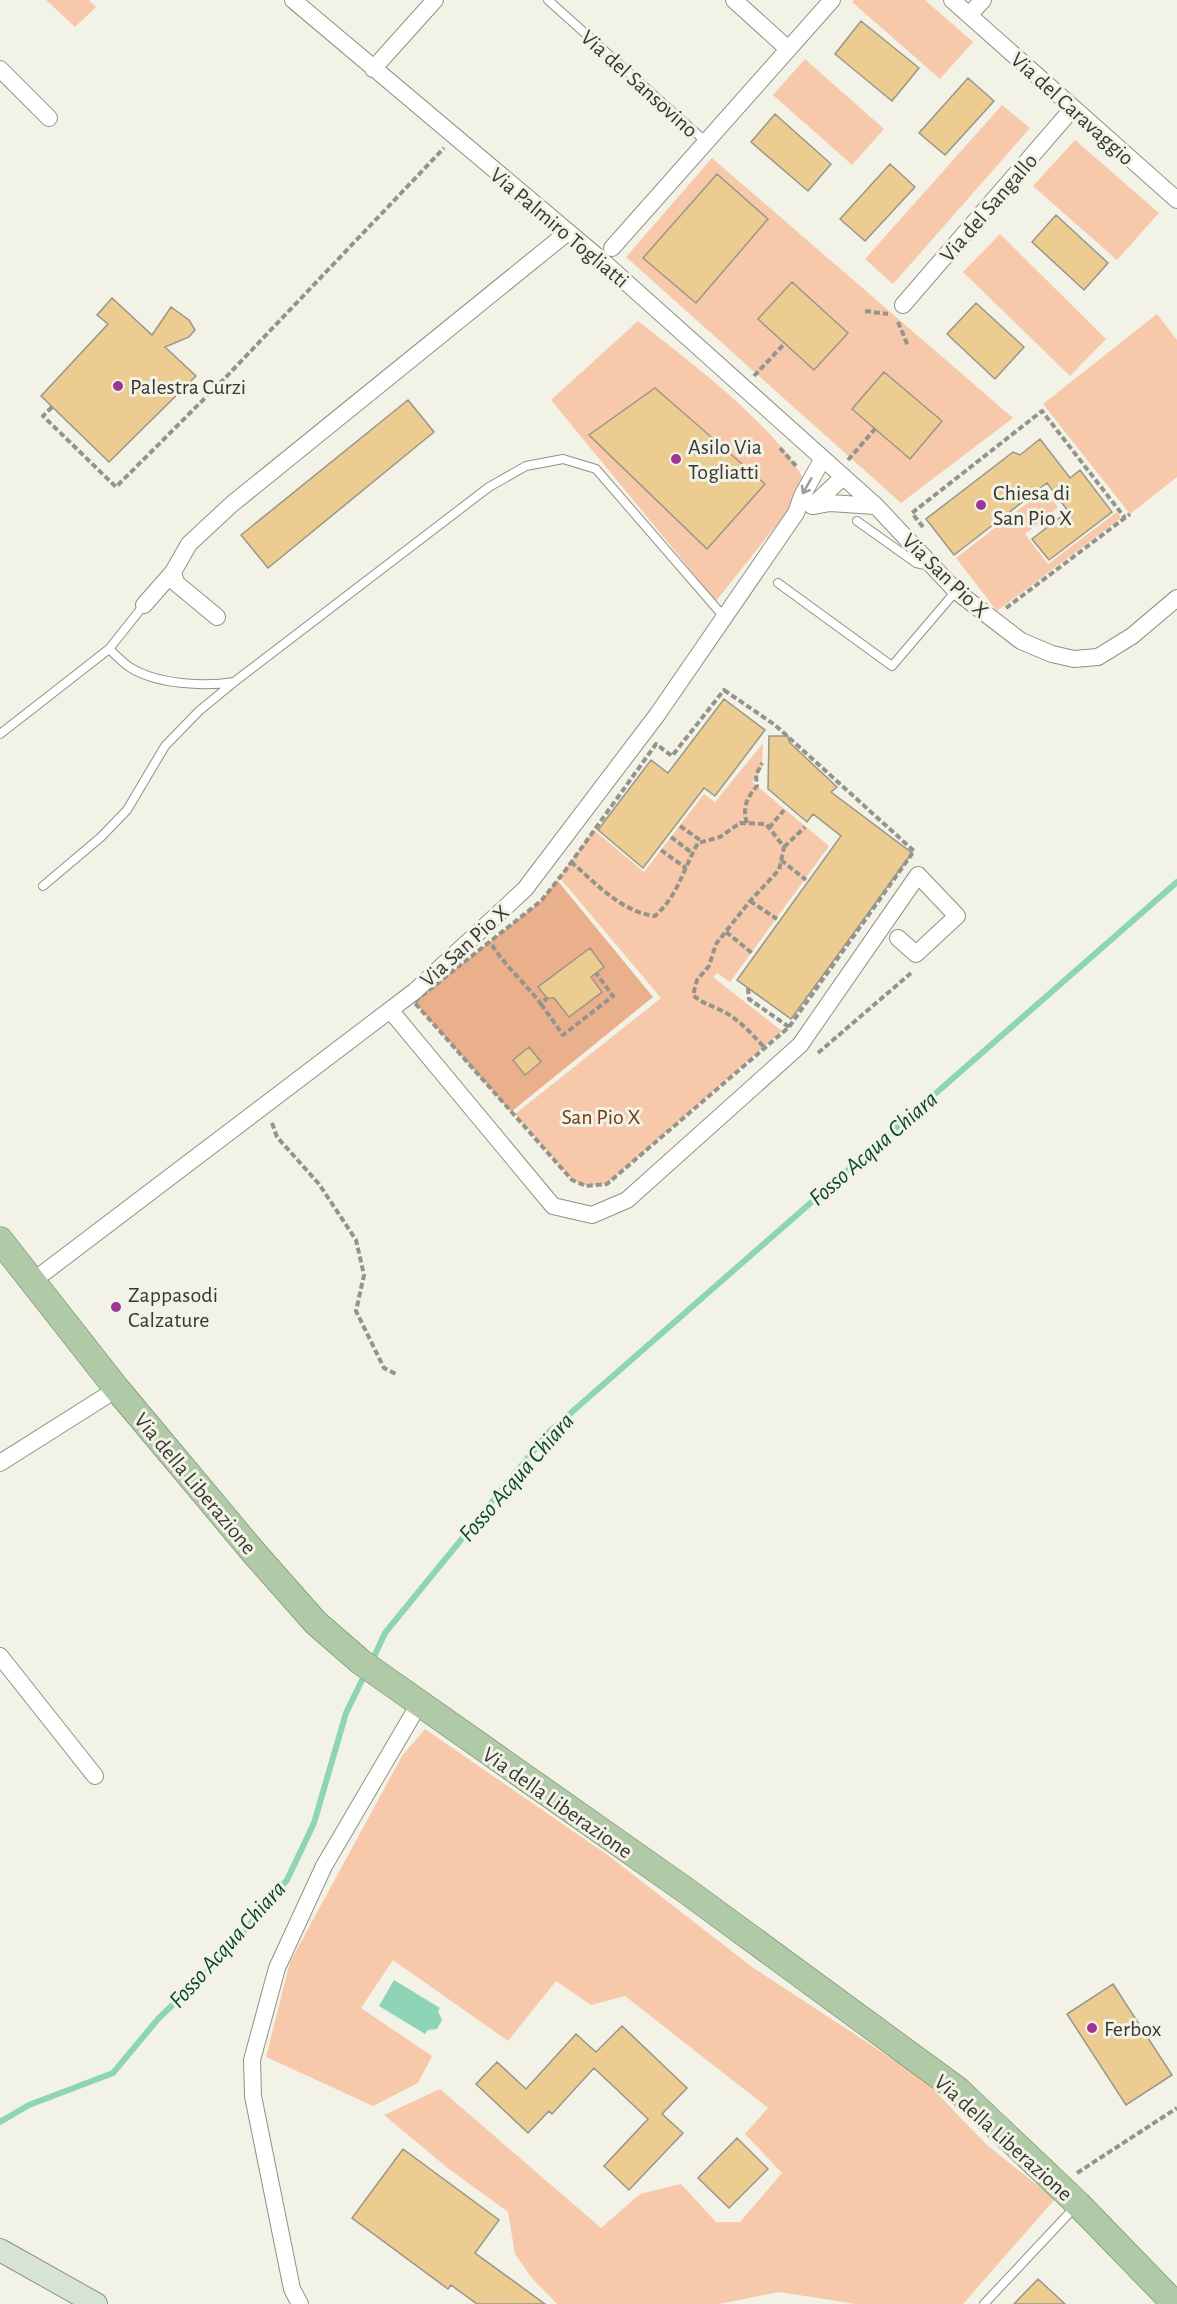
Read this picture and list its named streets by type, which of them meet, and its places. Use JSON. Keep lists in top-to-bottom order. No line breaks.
{"streets":{"main road":["Via della Liberazione"],"street":["Via del Sansovino","Via del Caravaggio","Via del Sangallo","Via Palmiro Togliatti","Via San Pio X"]},"crossings":[["Via del Caravaggio","Via del Sangallo"],["Via Palmiro Togliatti","Via San Pio X"],["Via San Pio X","Via della Liberazione"]],"water":["Fosso Acqua Chiara"],"parks":["San Pio X"],"places":["Palestra Curzi","Asilo Via Togliatti","Chiesa di San Pio X","Zappasodi Calzature","Ferbox"]}
